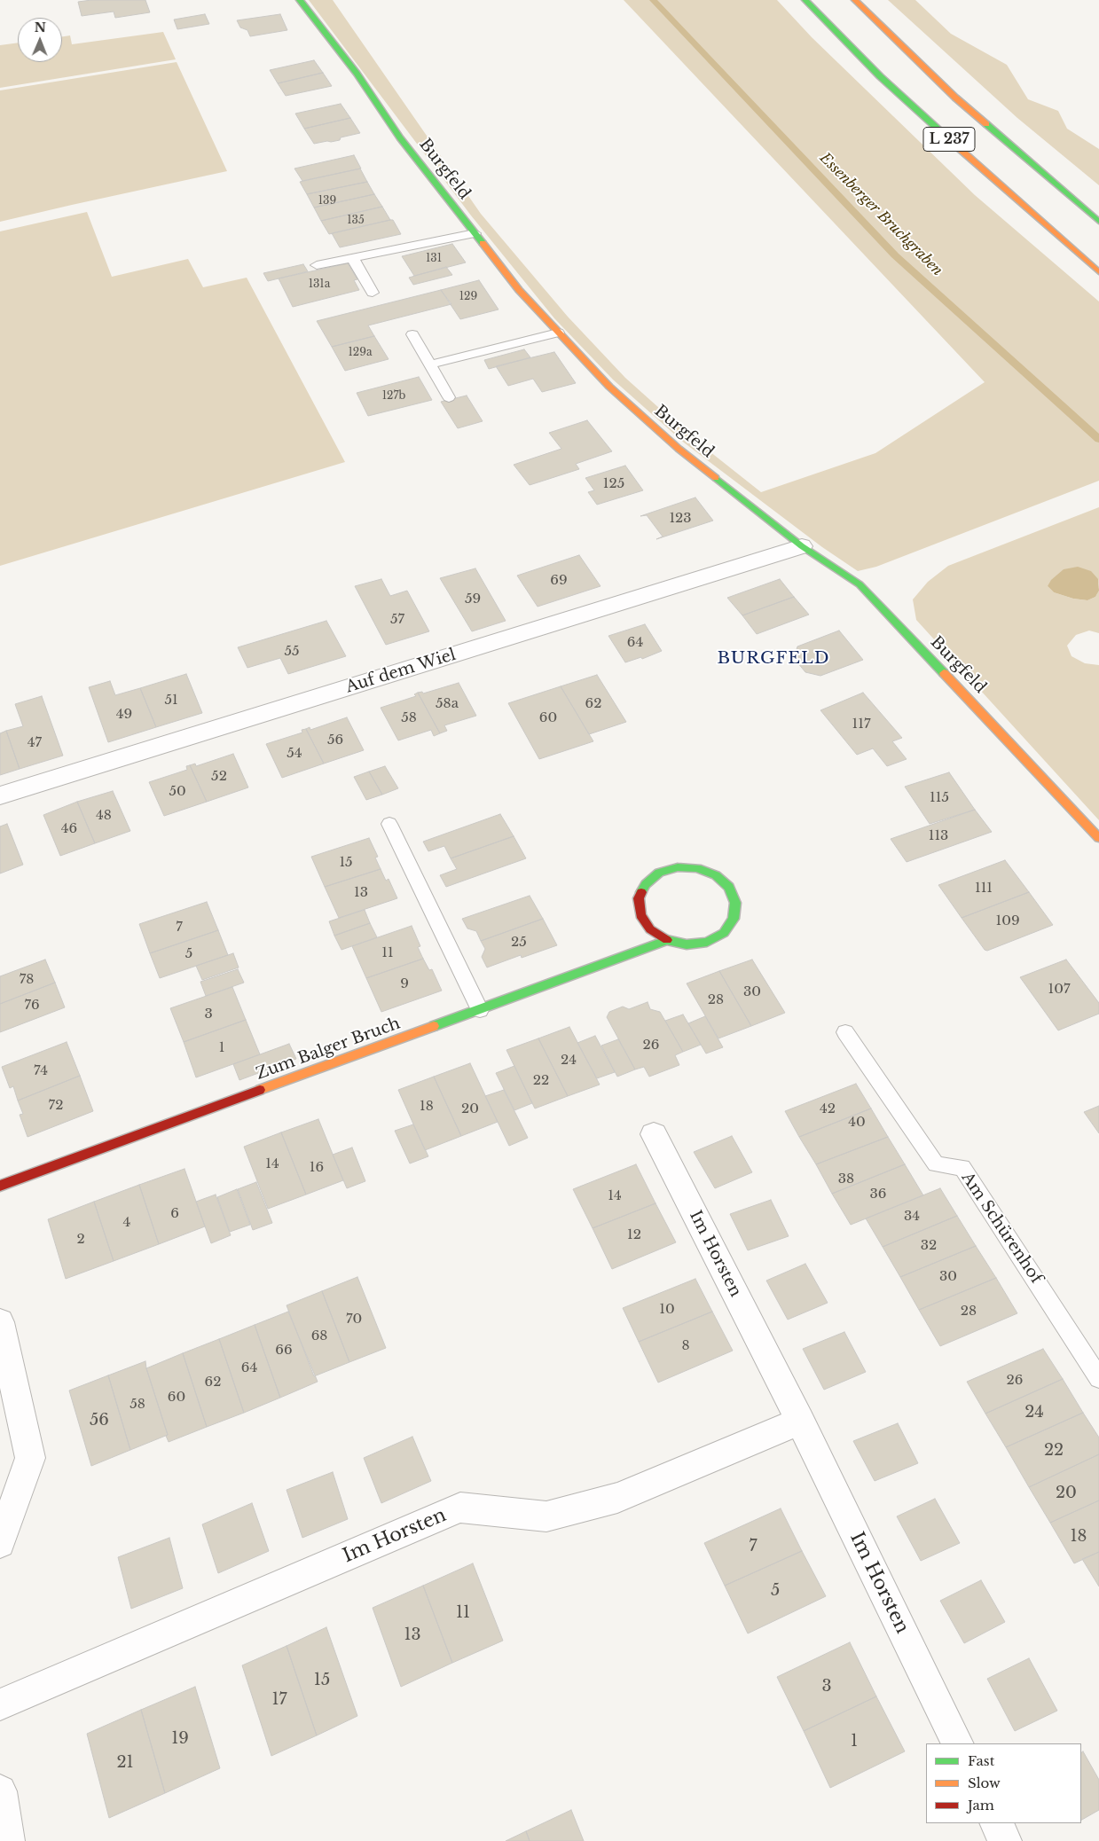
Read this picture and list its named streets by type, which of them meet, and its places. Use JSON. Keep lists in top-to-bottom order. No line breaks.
{"streets":{"main road":["L 237","Burgfeld","Zum Balger Bruch"],"street":["Auf dem Wiel","Im Horsten"],"lane":["Am Schürenhof"]},"crossings":[["Burgfeld","Auf dem Wiel"]],"districts":["BURGFELD"],"water":["Essenberger Bruchgraben"],"house_numbers":["139","135","131","131a","129","129a","127b","125","123","69","59","57","64","55","51","58a","62","49","58","60","117","56","47","54","52","50","115","48","46","113","15","111","13","109","7","25","11","5","78","9","107","30","28","76","3","26","1","24","74","22","72","18","20","42","40","14","16","38","36","14","6","34","4","12","2","32","30","10","28","70","68","8","66","64","26","62","60","58","24","56","22","20","18","7","5","11","13","15","3","17","19","1","21"],"legend":["Fast","Slow","Jam"],"north":"top"}
